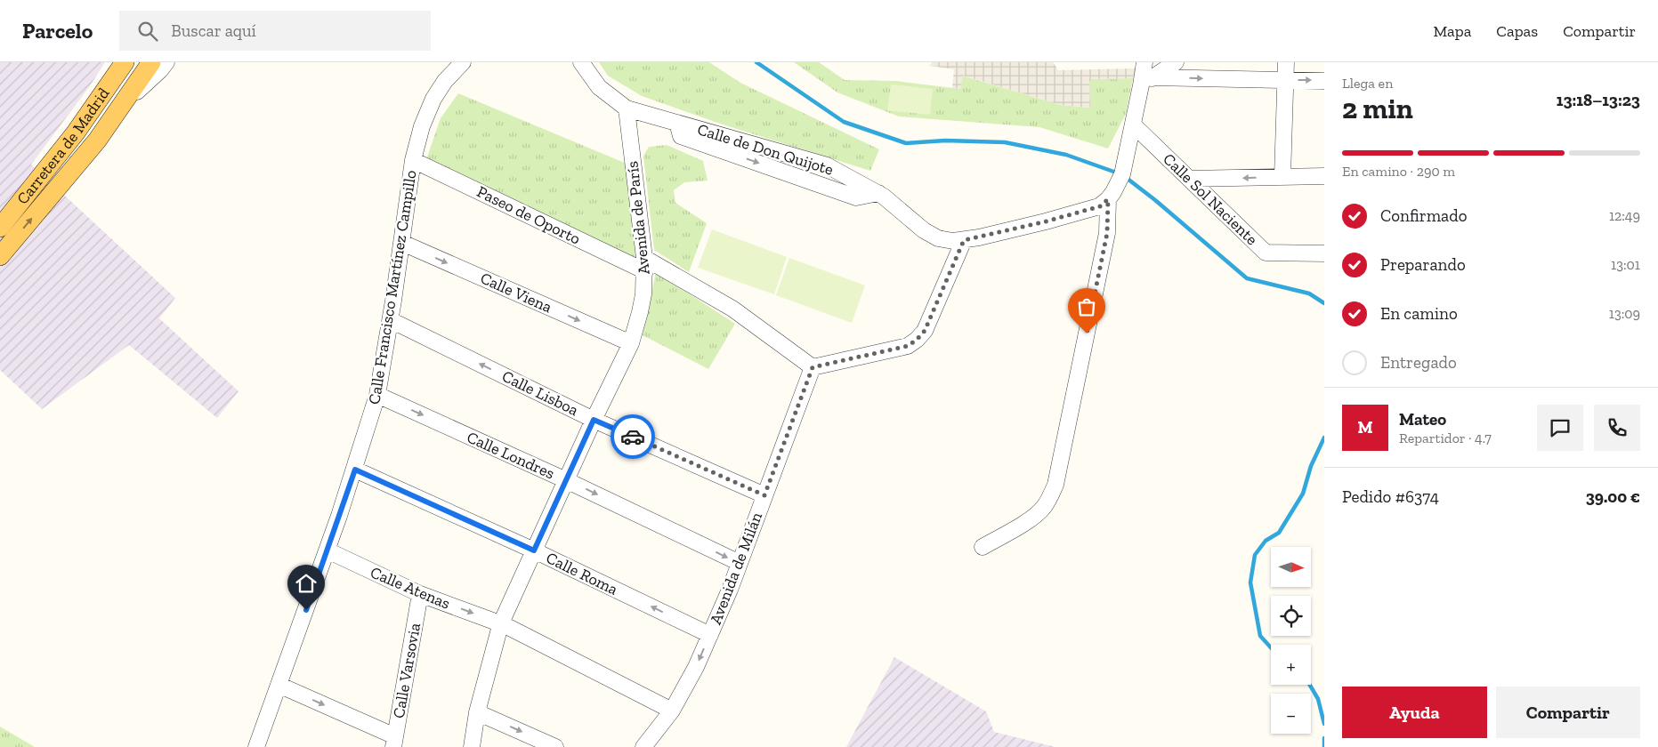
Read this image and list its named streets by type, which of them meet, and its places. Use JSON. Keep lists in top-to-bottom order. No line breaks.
{"streets":{"main road":["Carretera de Madrid"],"street":["Calle de Don Quijote","Calle Sol Naciente","Paseo de Oporto","Avenida de París","Calle Francisco Martínez Campillo","Calle Viena","Calle Lisboa","Calle Londres","Avenida de Milán","Calle Roma","Calle Atenas","Calle Varsovia"]},"crossings":[["Calle de Don Quijote","Avenida de París"],["Paseo de Oporto","Avenida de París"],["Paseo de Oporto","Calle Francisco Martínez Campillo"],["Avenida de París","Calle Viena"],["Avenida de París","Calle Lisboa"],["Avenida de París","Calle Londres"],["Avenida de París","Calle Roma"],["Avenida de París","Calle Atenas"],["Calle Francisco Martínez Campillo","Calle Viena"],["Calle Francisco Martínez Campillo","Calle Lisboa"],["Calle Francisco Martínez Campillo","Calle Londres"],["Calle Francisco Martínez Campillo","Calle Roma"],["Calle Francisco Martínez Campillo","Calle Atenas"],["Calle Lisboa","Avenida de Milán"],["Calle Londres","Avenida de Milán"],["Avenida de Milán","Calle Roma"],["Avenida de Milán","Calle Atenas"],["Calle Atenas","Calle Varsovia"]],"one_way":["Calle Viena","Calle Lisboa","Calle Londres","Calle Roma"],"north":"right","page":{"header":"Parcelo","search":"Buscar aquí","nav":["Mapa","Capas","Compartir"],"heading":["2 min","Llega en","13:18–13:23"],"panel":["Mateo","Repartidor · 4.7","Pedido #6374","39.00 €"],"bar":"En camino · 290 m","list":[["Confirmado","12:49"],["Preparando","13:01"],["En camino","13:09"],"Entregado"],"round":"M","map_buttons":["+","−"],"buttons":["Ayuda","Compartir"]}}
